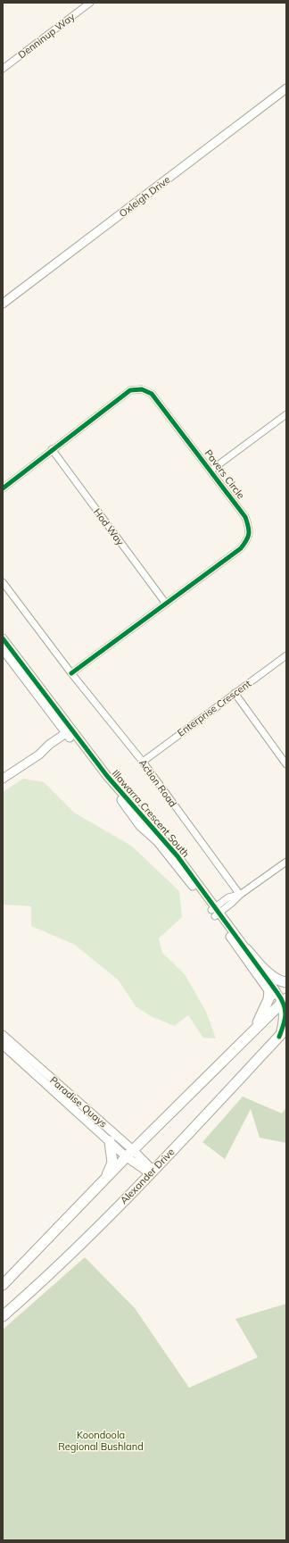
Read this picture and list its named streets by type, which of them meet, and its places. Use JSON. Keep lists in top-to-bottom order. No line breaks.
{"streets":{"main road":["Alexander Drive"],"street":["Denninup Way","Oxleigh Drive","Pavers Circle","Hod Way","Enterprise Crescent","Action Road","Illawarra Crescent South","Paradise Quays"]},"crossings":[["Pavers Circle","Hod Way"],["Pavers Circle","Action Road"],["Enterprise Crescent","Action Road"],["Paradise Quays","Alexander Drive"]],"parks":["Koondoola Regional Bushland"]}
